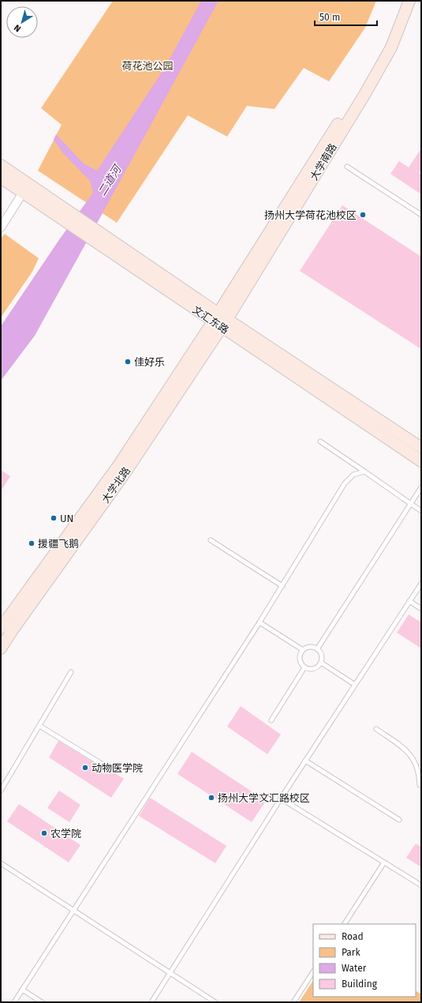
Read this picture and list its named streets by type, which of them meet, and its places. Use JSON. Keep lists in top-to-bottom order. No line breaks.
{"streets":{"street":["大学南路","文汇东路","大学北路"]},"crossings":[["大学南路","文汇东路"],["大学南路","大学北路"],["文汇东路","大学北路"]],"water":["二道河"],"parks":["荷花池公园"],"places":["扬州大学荷花池校区","佳好乐","UN","援疆飞鹅","动物医学院","扬州大学文汇路校区","农学院"],"legend":["Road","Park","Water","Building"],"scale_bar":"50 m","north":"bottom left"}
